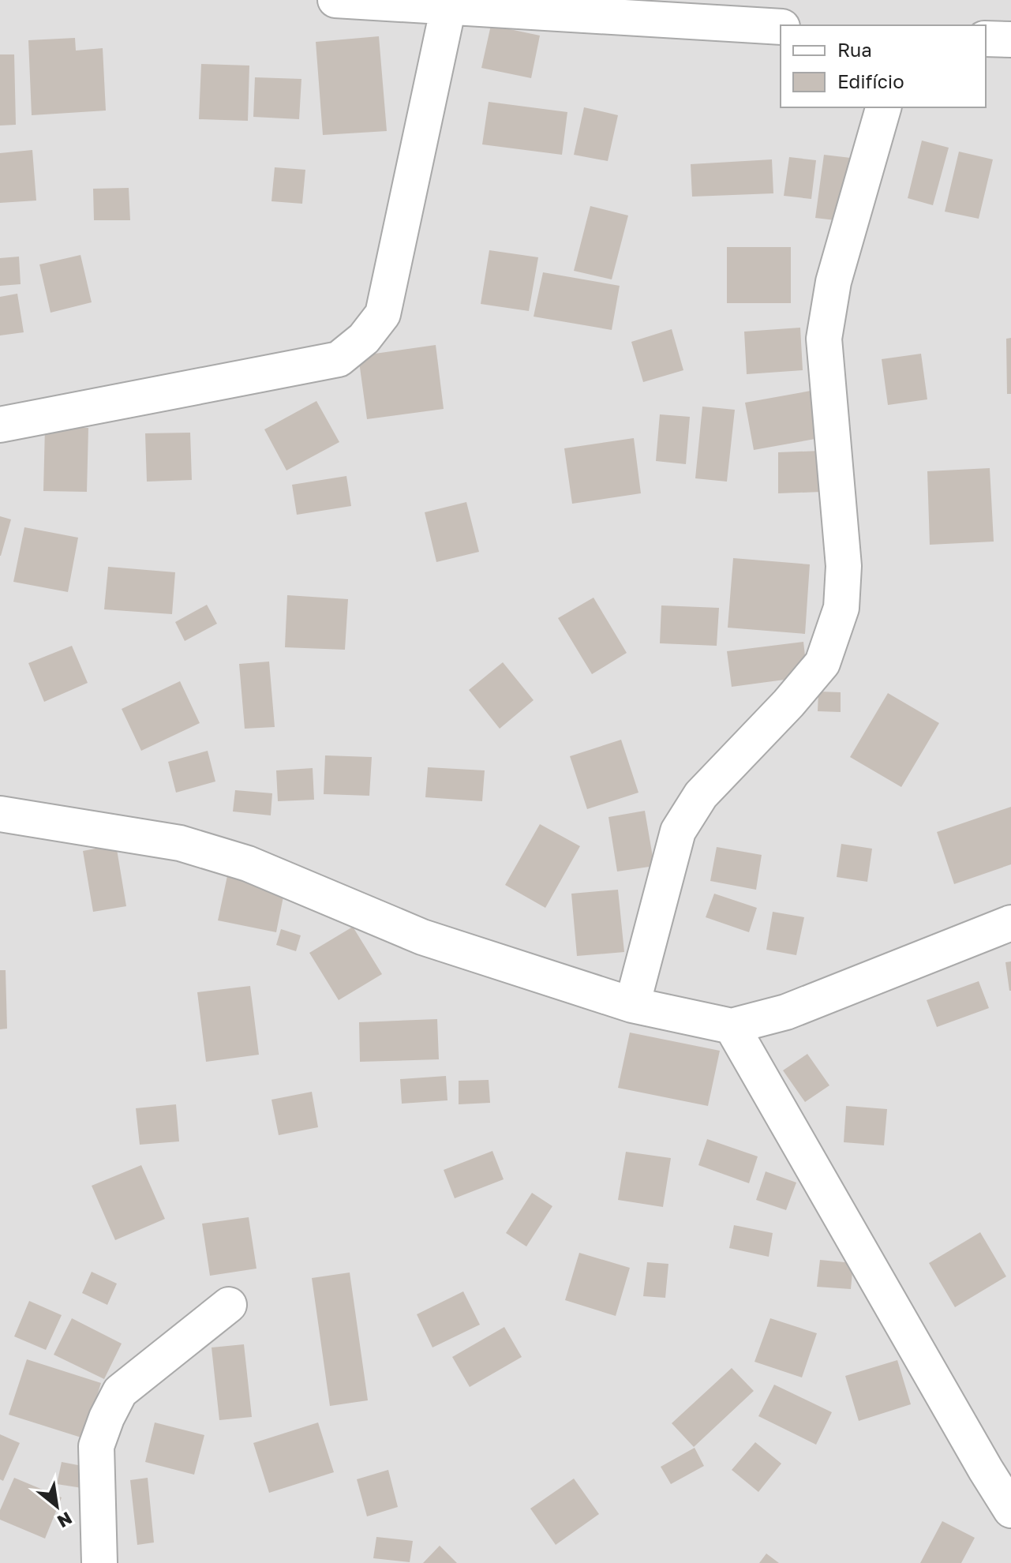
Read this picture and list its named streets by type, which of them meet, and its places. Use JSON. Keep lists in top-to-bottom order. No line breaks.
{"legend":["Rua","Edifício"],"north":"bottom right"}
